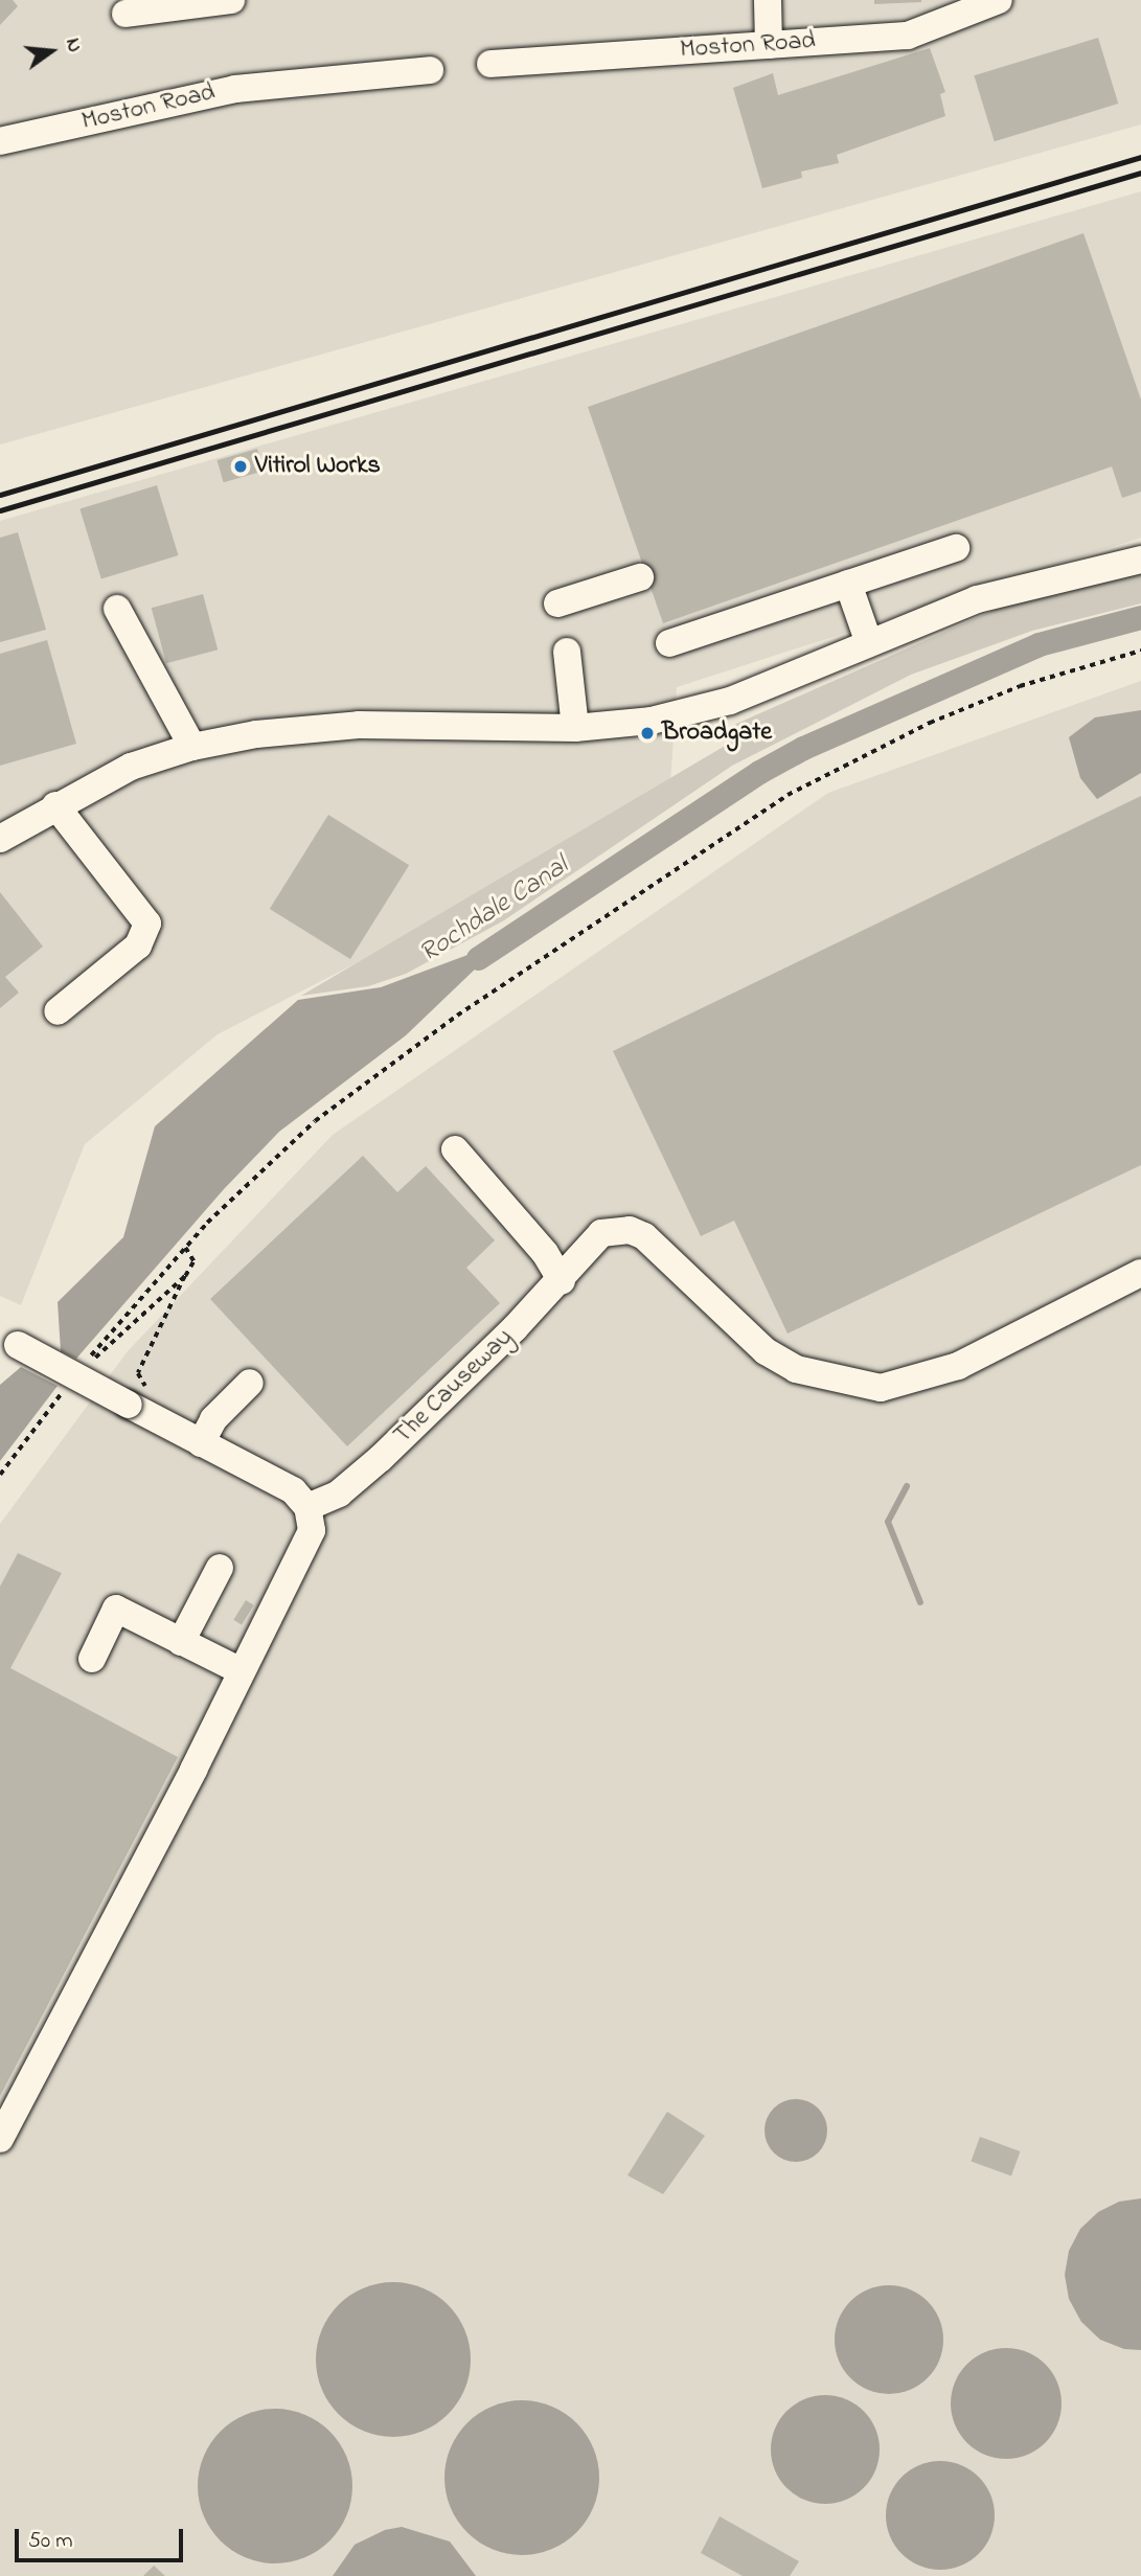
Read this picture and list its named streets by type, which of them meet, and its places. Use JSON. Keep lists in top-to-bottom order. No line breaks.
{"streets":{"street":["Moston Road","The Causeway"]},"water":["Rochdale Canal"],"places":["Vitirol Works","Broadgate"],"scale_bar":"50 m","north":"right"}
